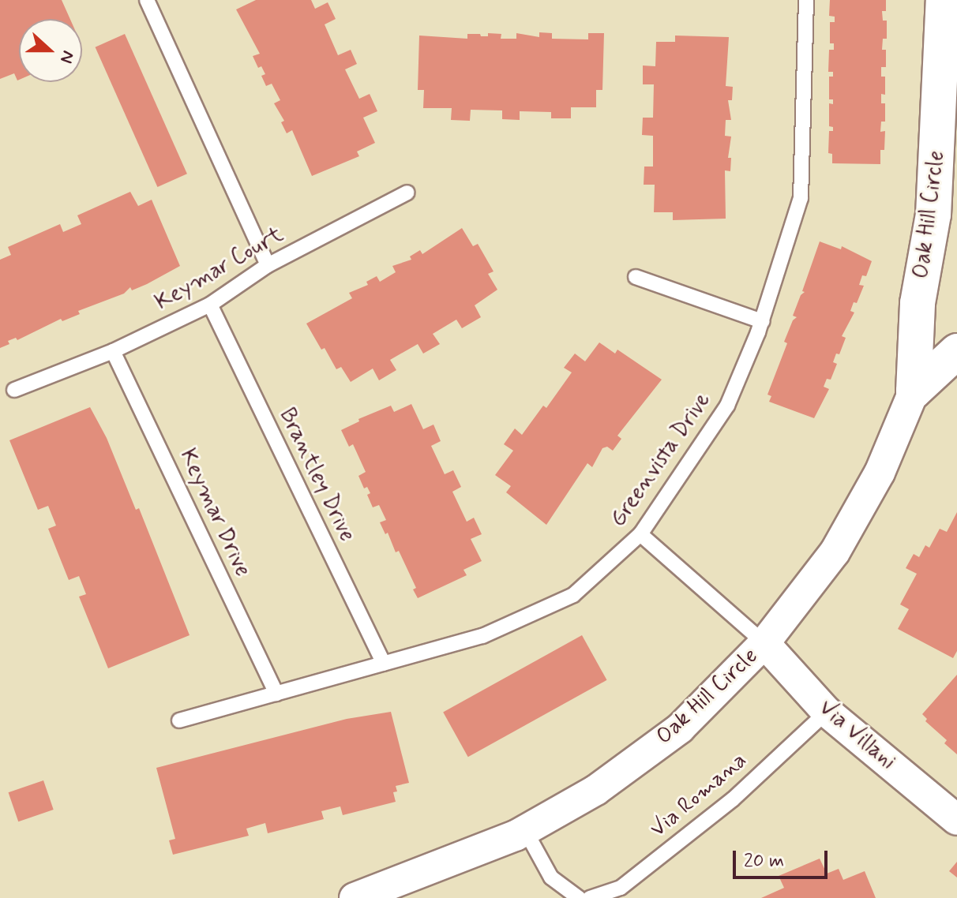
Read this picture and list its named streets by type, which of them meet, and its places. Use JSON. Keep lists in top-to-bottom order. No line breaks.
{"streets":{"street":["Oak Hill Circle","Via Villani"],"lane":["Keymar Court","Greenvista Drive","Brantley Drive","Keymar Drive","Via Romana"]},"crossings":[["Oak Hill Circle","Via Villani"],["Keymar Court","Brantley Drive"],["Keymar Court","Keymar Drive"],["Greenvista Drive","Brantley Drive"],["Greenvista Drive","Keymar Drive"],["Via Villani","Via Romana"]],"scale_bar":"20 m","north":"right"}
